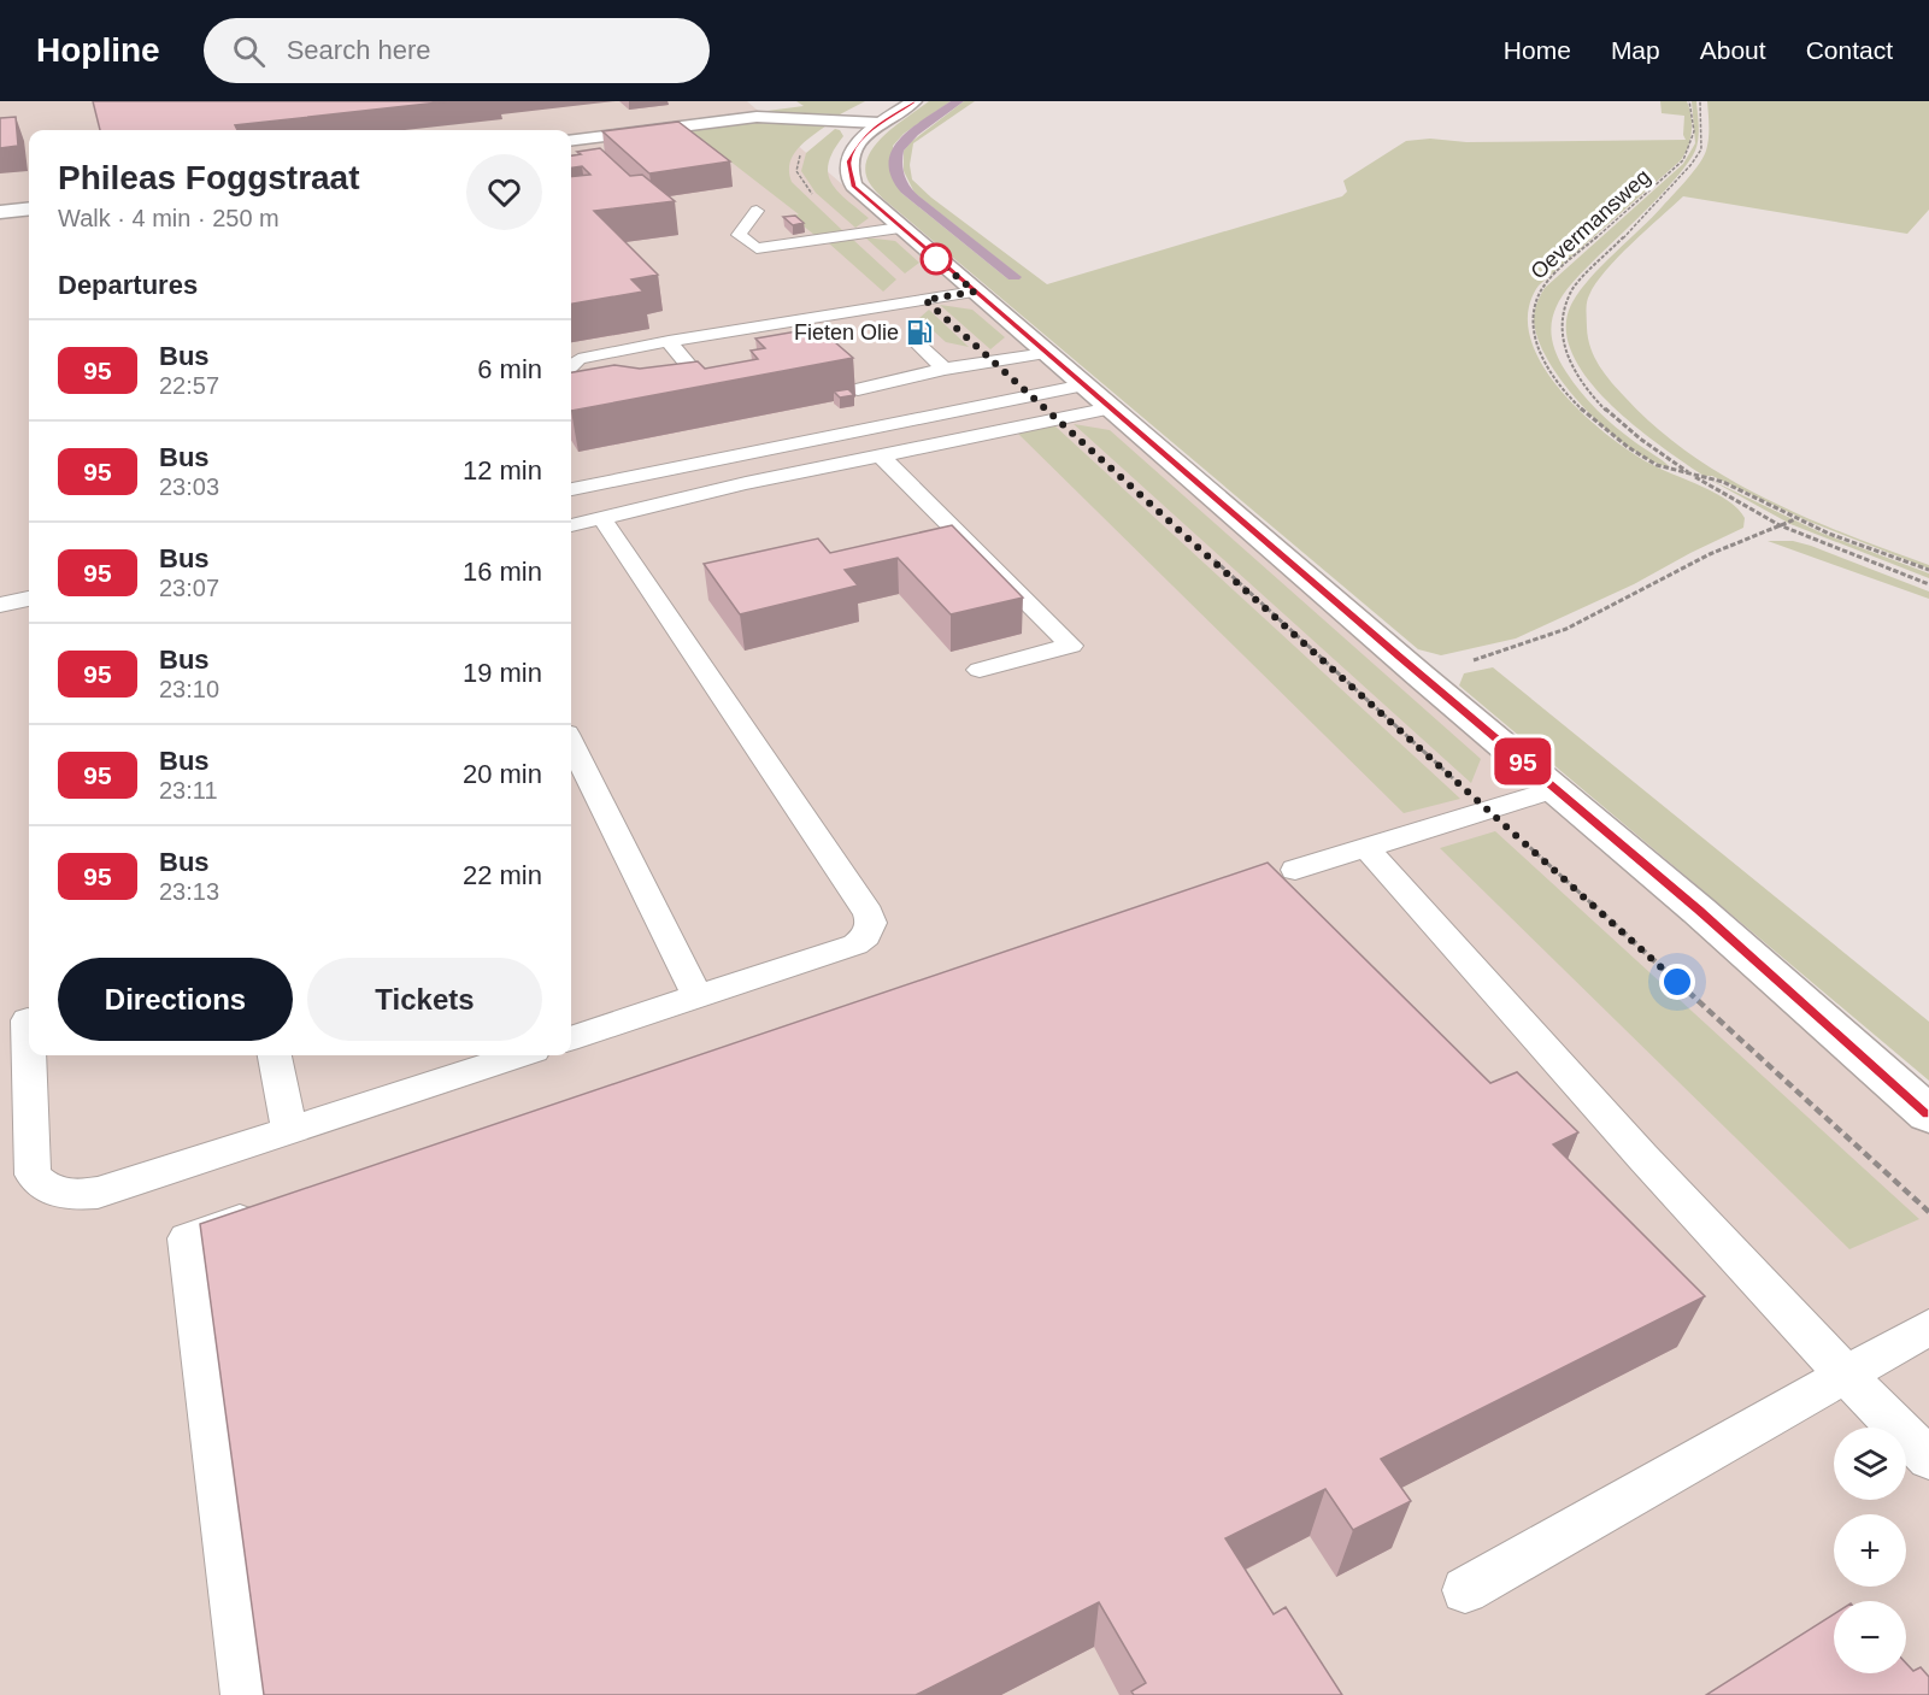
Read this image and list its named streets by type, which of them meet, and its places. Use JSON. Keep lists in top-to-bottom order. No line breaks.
{"streets":{"path":["Oevermansweg"]},"places":{"fuel station":["Fieten Olie"]},"lines":["bus line 95"],"page":{"header":"Hopline","search":"Search here","nav":["Home","Map","About","Contact"],"on_map":"95","heading":[["Phileas Foggstraat","Walk · 4 min · 250 m"],"Departures"],"list":[{"mark":"95","name":"Bus","note":"22:57","value":"6 min"},{"mark":"95","name":"Bus","note":"23:03","value":"12 min"},{"mark":"95","name":"Bus","note":"23:07","value":"16 min"},{"mark":"95","name":"Bus","note":"23:10","value":"19 min"},{"mark":"95","name":"Bus","note":"23:11","value":"20 min"},{"mark":"95","name":"Bus","note":"23:13","value":"22 min"}],"buttons":["Directions","Tickets"],"map_buttons":["+","−"]}}
